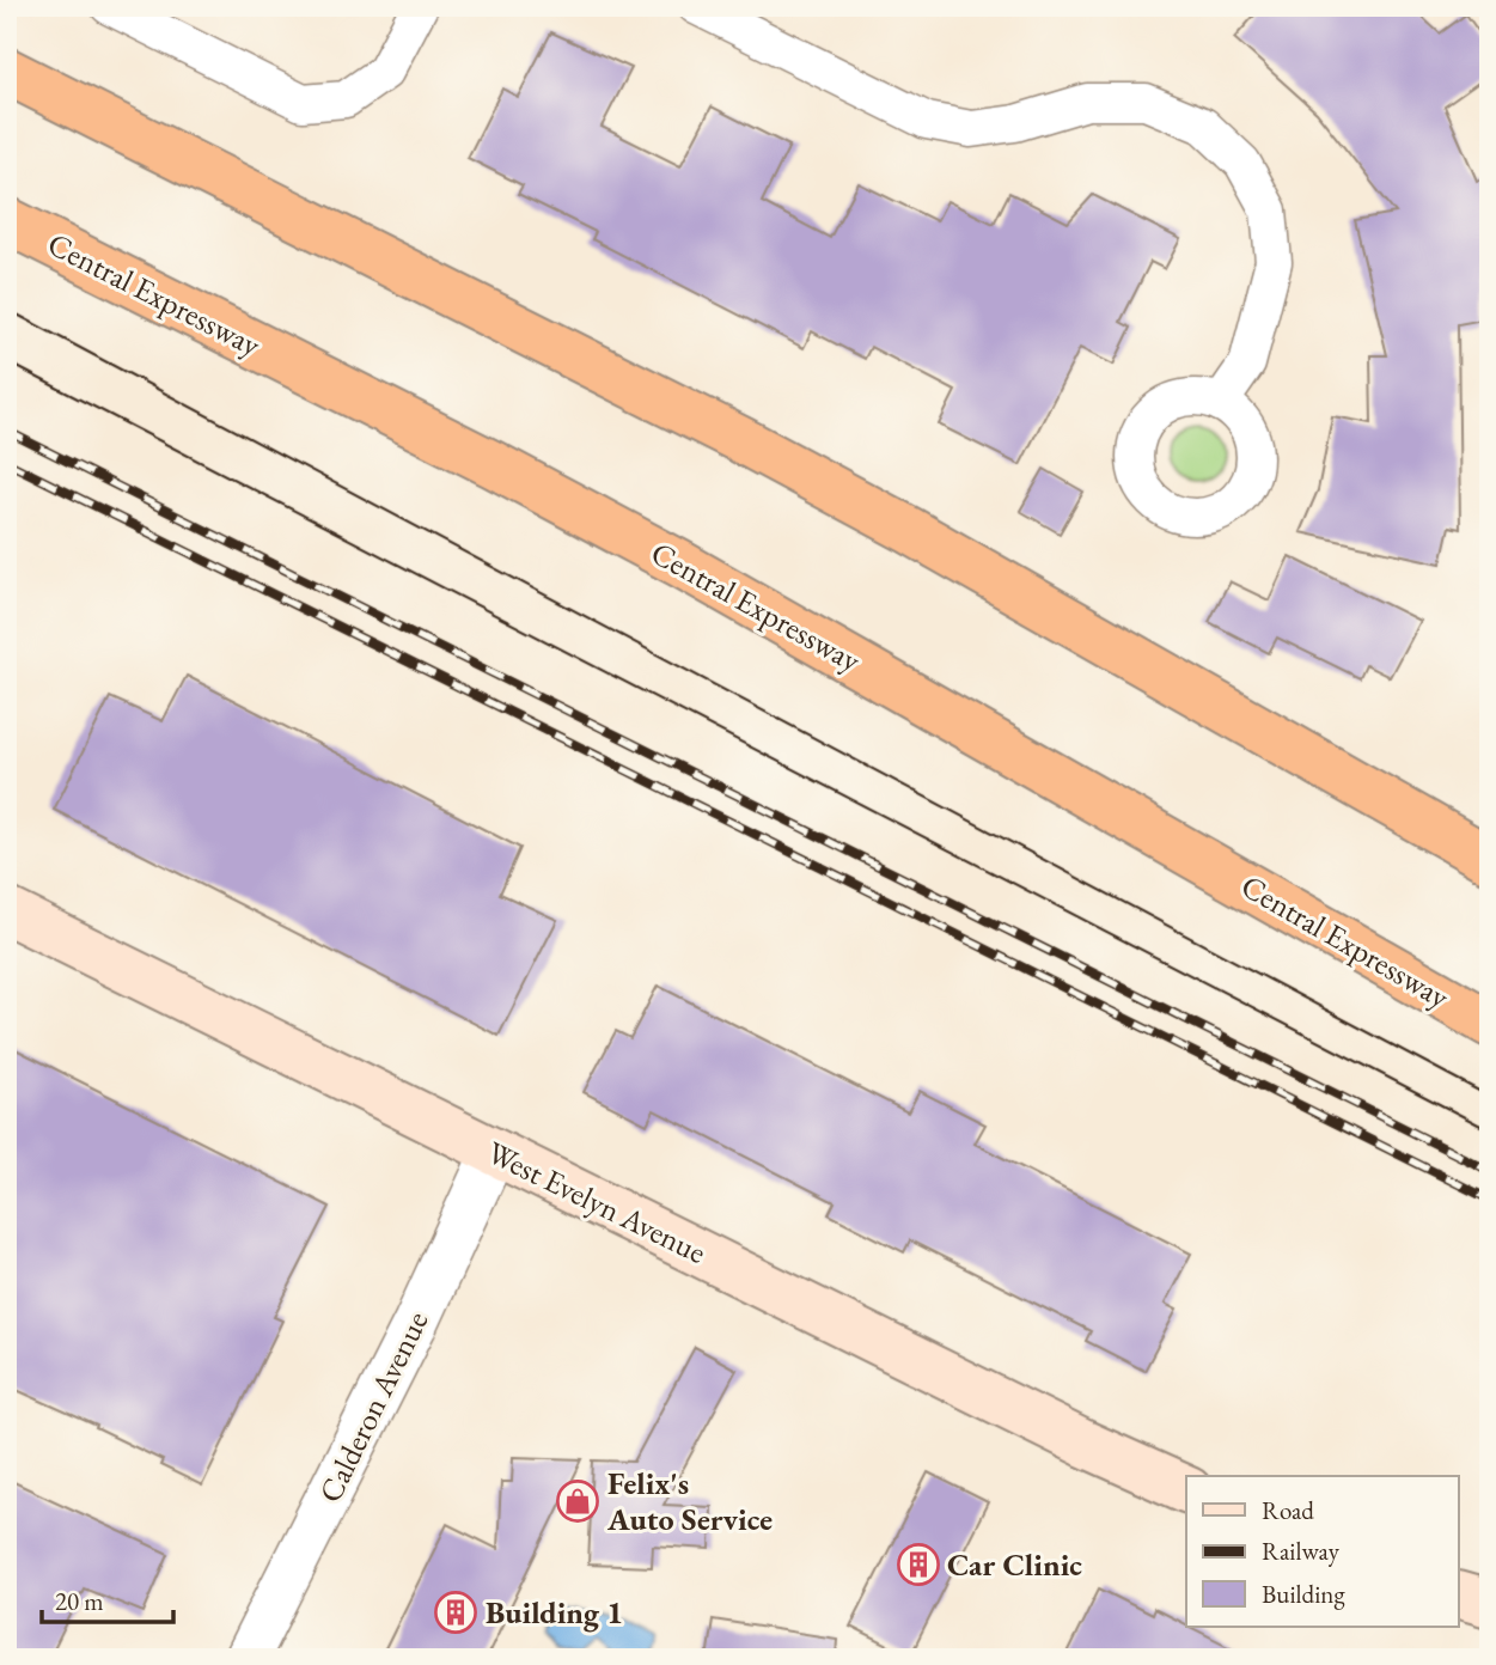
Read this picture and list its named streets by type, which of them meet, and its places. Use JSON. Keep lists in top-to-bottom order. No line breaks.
{"streets":{"highway":["Central Expressway"],"main road":["West Evelyn Avenue"],"street":["Calderon Avenue"]},"crossings":[["West Evelyn Avenue","Calderon Avenue"]],"places":{"shop":["Felix's Auto Service"],"building":["Car Clinic","Building 1"]},"legend":["Road","Railway","Building"],"scale_bar":"20 m"}
